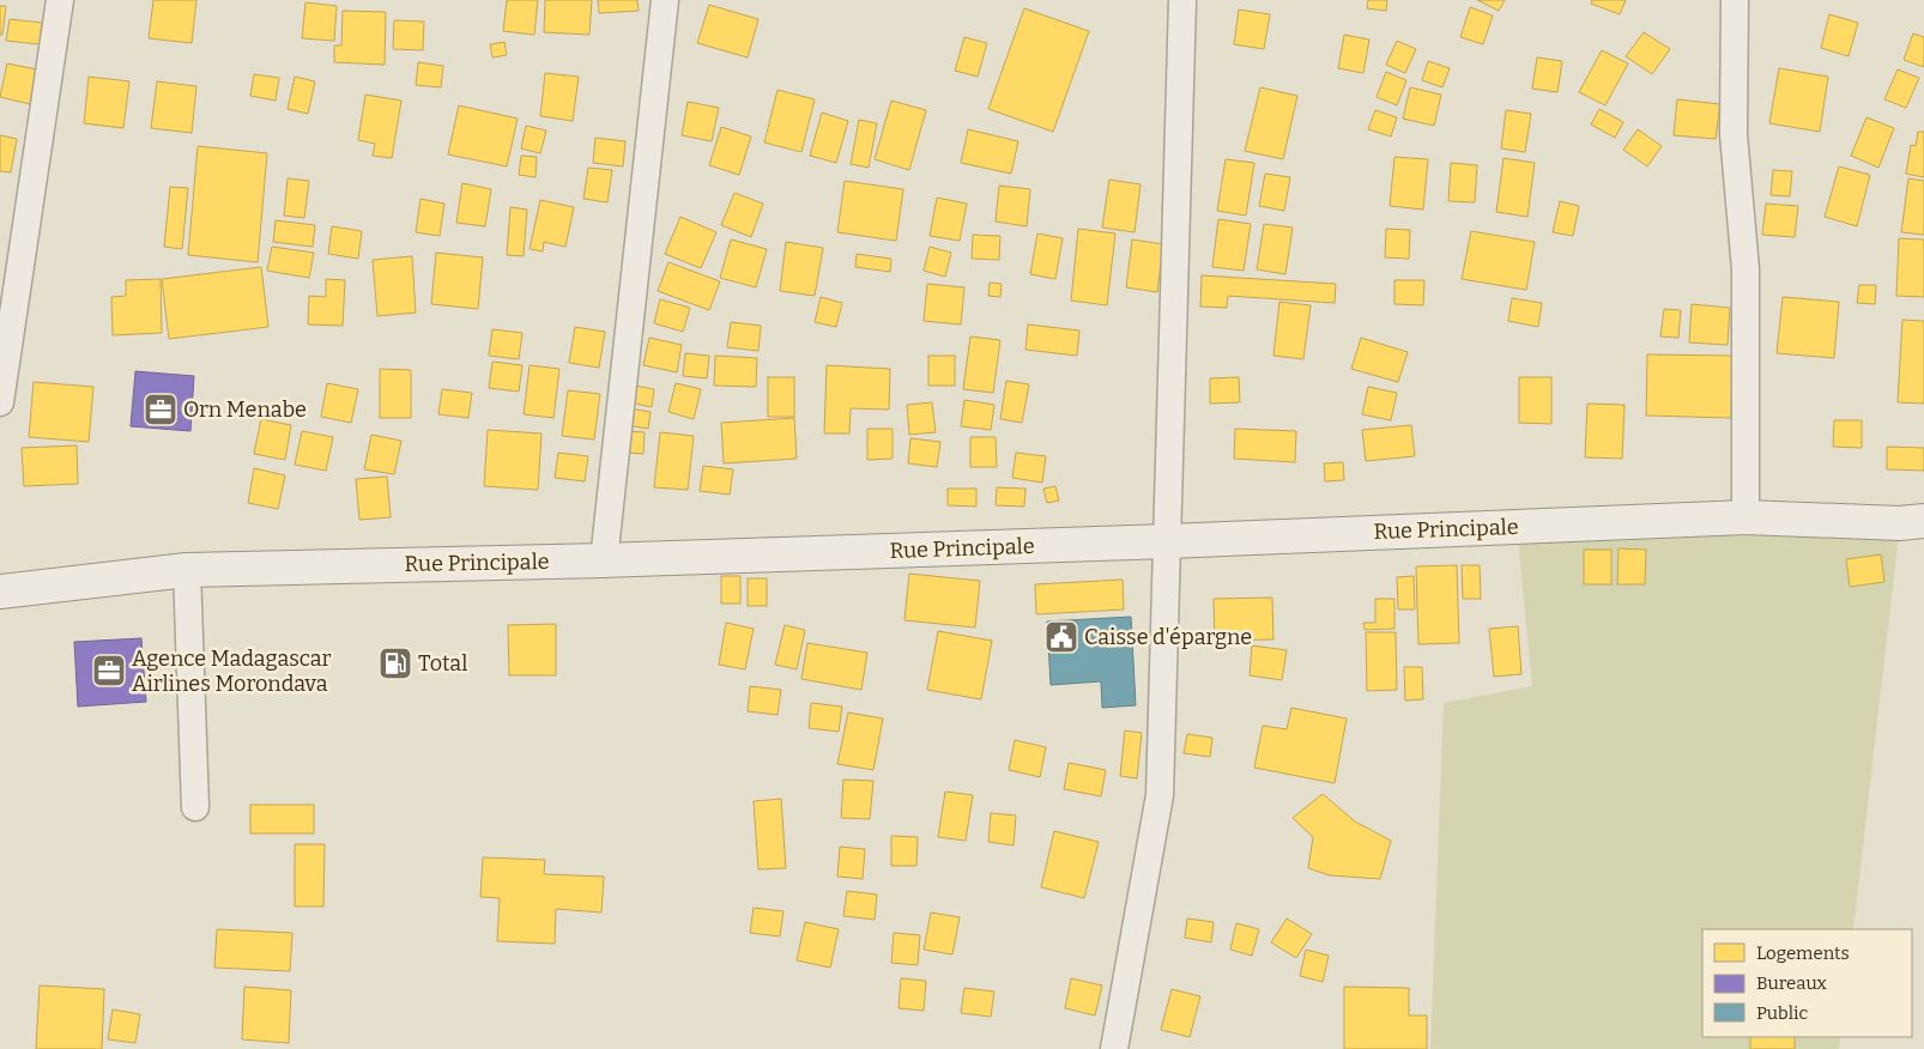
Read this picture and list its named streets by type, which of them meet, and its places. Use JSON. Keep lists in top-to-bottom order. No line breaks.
{"streets":{"main road":["Rue Principale"]},"places":{"office":["Orn Menabe","Agence Madagascar Airlines Morondava"],"public building":["Caisse d'épargne"],"fuel station":["Total"]},"legend":["Logements","Bureaux","Public"]}
